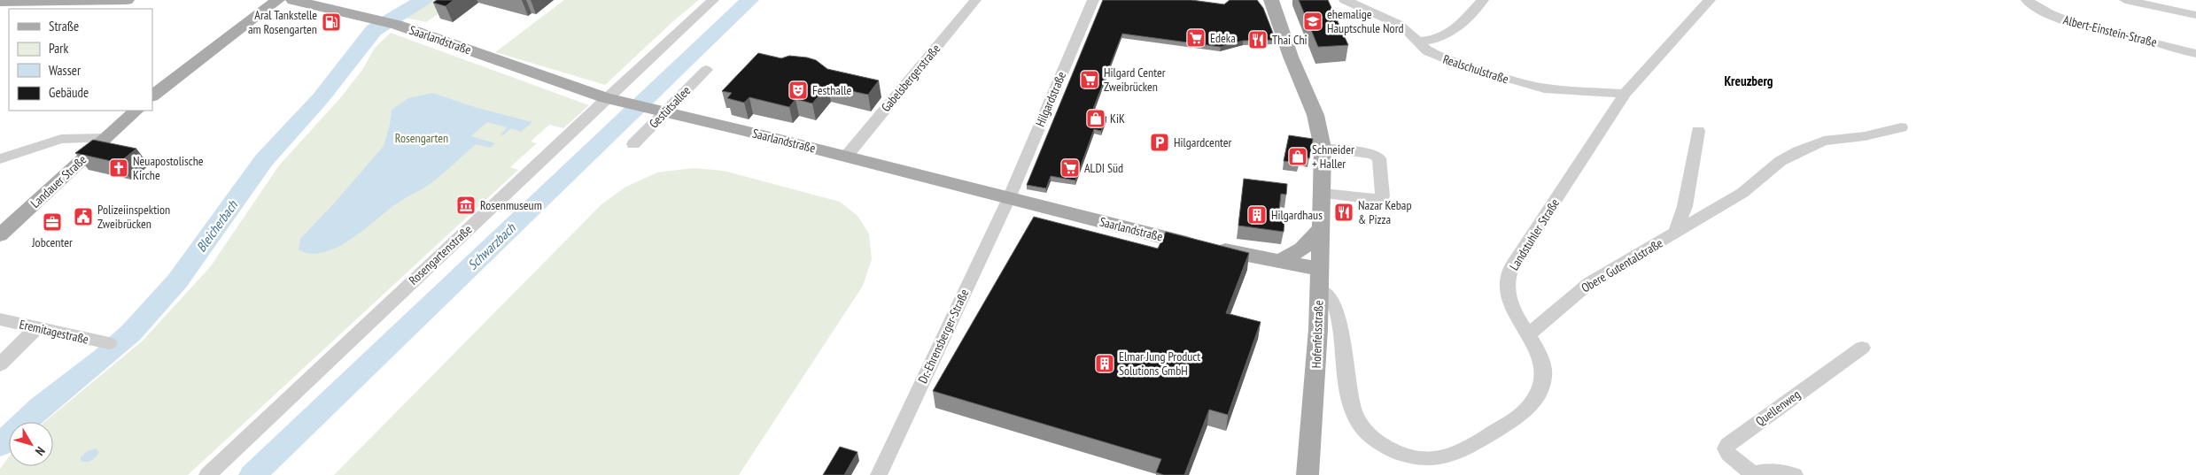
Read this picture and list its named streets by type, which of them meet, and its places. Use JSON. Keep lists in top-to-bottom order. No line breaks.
{"streets":{"main road":["Saarlandstraße","Landauer Straße","Hofenfelsstraße"],"street":["Albert-Einstein-Straße","Realschulstraße","Gabelsbergerstraße","Hilgardstraße","Gestütsallee","Landstuhler Straße","Rosengartenstraße","Obere Gutentalstraße","Eremitagestraße","Dr.-Ehrensberger-Straße","Quellenweg"]},"crossings":[["Saarlandstraße","Gabelsbergerstraße"],["Saarlandstraße","Hilgardstraße"],["Saarlandstraße","Gestütsallee"],["Saarlandstraße","Rosengartenstraße"],["Saarlandstraße","Hofenfelsstraße"],["Saarlandstraße","Dr.-Ehrensberger-Straße"],["Realschulstraße","Landstuhler Straße"],["Hilgardstraße","Dr.-Ehrensberger-Straße"],["Landstuhler Straße","Obere Gutentalstraße"],["Landstuhler Straße","Hofenfelsstraße"]],"districts":["Kreuzberg"],"water":["Bleicherbach","Schwarzbach"],"parks":["Rosengarten"],"places":{"school or university":["ehemalige Hauptschule Nord"],"fuel station":["Aral Tankstelle am Rosengarten"],"supermarket":["Edeka","Hilgard Center Zweibrücken","ALDI Süd"],"restaurant":["Thai Chi","Nazar Kebap & Pizza"],"theatre":["Festhalle"],"shop":["KiK","Schneider + Haller"],"parking":["Hilgardcenter"],"church":["Neuapostolische Kirche"],"museum":["Rosenmuseum"],"building":["Hilgardhaus","Elmar Jung Product Solutions GmbH"],"public building":["Polizeiinspektion Zweibrücken"],"office":["Jobcenter"]},"legend":["Straße","Park","Wasser","Gebäude"],"north":"bottom right"}
